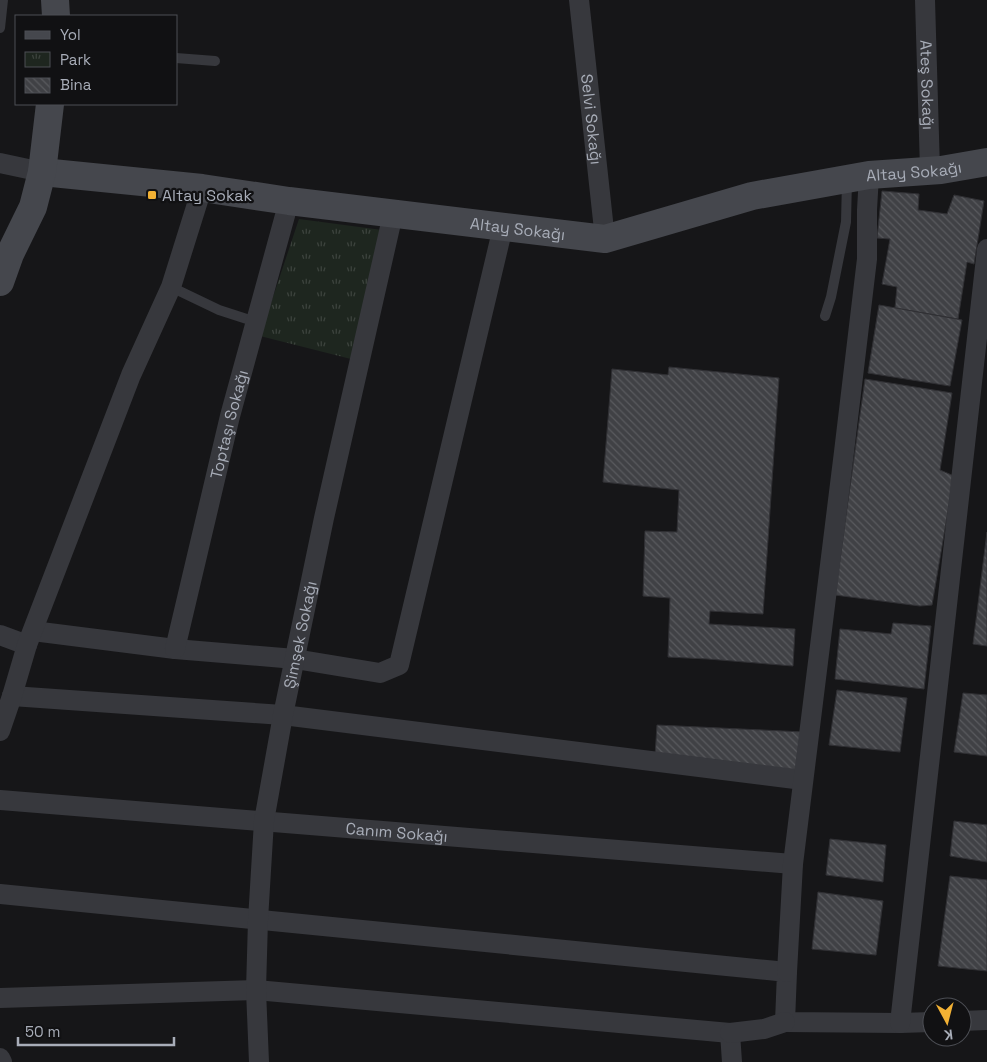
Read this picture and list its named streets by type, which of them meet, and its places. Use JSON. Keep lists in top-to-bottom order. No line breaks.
{"streets":{"street":["Ateş Sokağı","Selvi Sokağı","Altay Sokağı","Toptaşı Sokağı","Şimşek Sokağı","Canım Sokağı"]},"crossings":[["Ateş Sokağı","Altay Sokağı"],["Selvi Sokağı","Altay Sokağı"],["Altay Sokağı","Toptaşı Sokağı"],["Altay Sokağı","Şimşek Sokağı"],["Şimşek Sokağı","Canım Sokağı"]],"places":{"transit":["Altay Sokak"]},"legend":["Yol","Park","Bina"],"scale_bar":"50 m","north":"bottom"}
